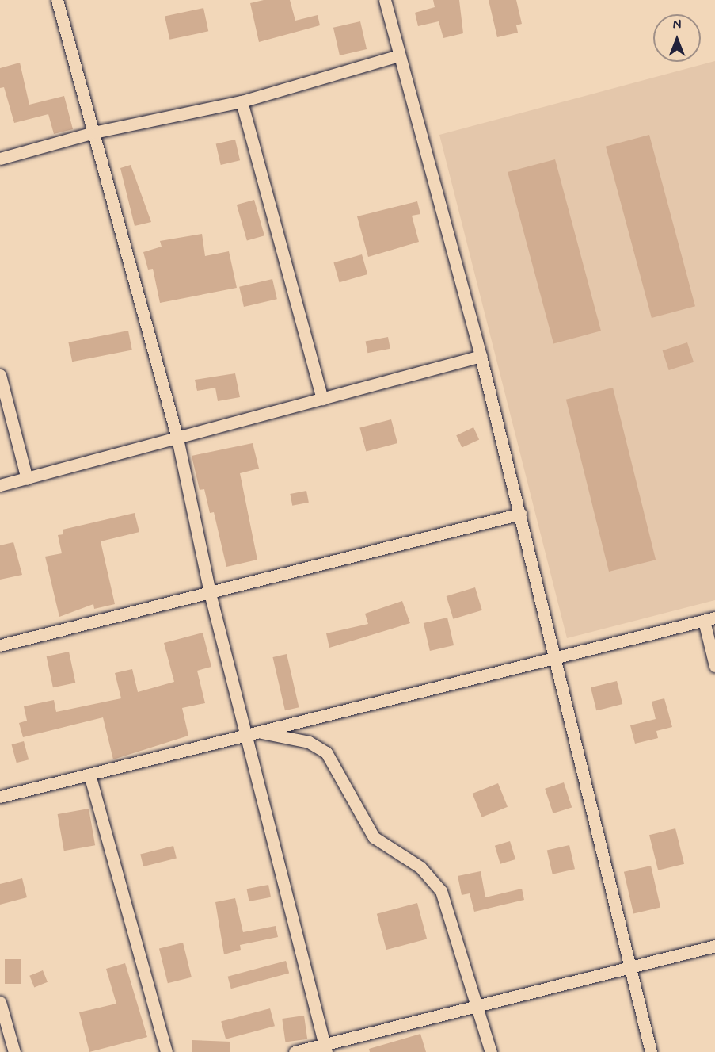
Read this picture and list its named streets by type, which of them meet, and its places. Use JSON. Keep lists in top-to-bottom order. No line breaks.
{"north":"top"}
